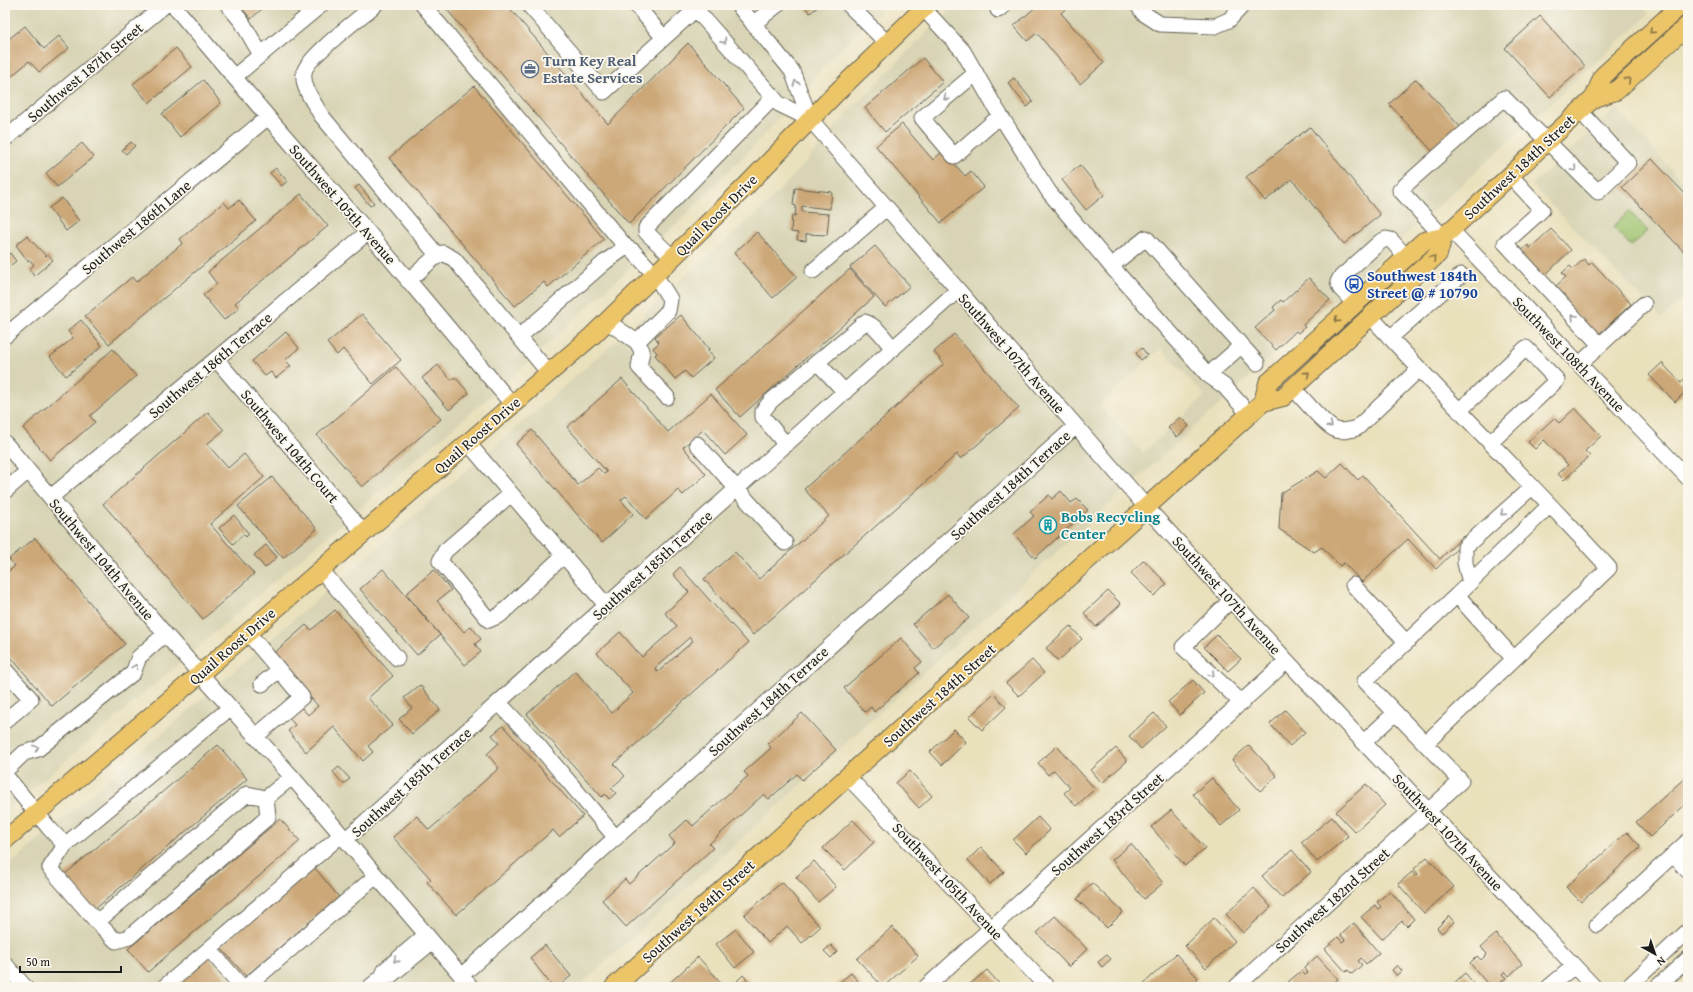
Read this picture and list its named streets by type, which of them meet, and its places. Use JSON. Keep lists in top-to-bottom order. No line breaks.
{"streets":{"main road":["Southwest 184th Street","Quail Roost Drive"],"street":["Southwest 187th Street","Southwest 105th Avenue","Southwest 186th Lane","Southwest 107th Avenue","Southwest 108th Avenue","Southwest 186th Terrace","Southwest 104th Court","Southwest 184th Terrace","Southwest 104th Avenue","Southwest 185th Terrace","Southwest 183rd Street","Southwest 182nd Street"]},"crossings":[["Southwest 184th Street","Southwest 105th Avenue"],["Southwest 184th Street","Southwest 107th Avenue"],["Southwest 184th Street","Southwest 108th Avenue"],["Southwest 105th Avenue","Quail Roost Drive"],["Southwest 105th Avenue","Southwest 186th Lane"],["Southwest 105th Avenue","Southwest 186th Terrace"],["Southwest 105th Avenue","Southwest 183rd Street"],["Quail Roost Drive","Southwest 107th Avenue"],["Quail Roost Drive","Southwest 104th Court"],["Quail Roost Drive","Southwest 104th Avenue"],["Southwest 107th Avenue","Southwest 184th Terrace"],["Southwest 107th Avenue","Southwest 185th Terrace"],["Southwest 107th Avenue","Southwest 183rd Street"],["Southwest 107th Avenue","Southwest 182nd Street"],["Southwest 186th Terrace","Southwest 104th Court"],["Southwest 186th Terrace","Southwest 104th Avenue"],["Southwest 184th Terrace","Southwest 104th Avenue"],["Southwest 104th Avenue","Southwest 185th Terrace"]],"places":{"office":["Turn Key Real Estate Services"],"bus stop":["Southwest 184th Street @ # 10790"],"building":["Bobs Recycling Center"]},"scale_bar":"50 m","north":"bottom right"}
